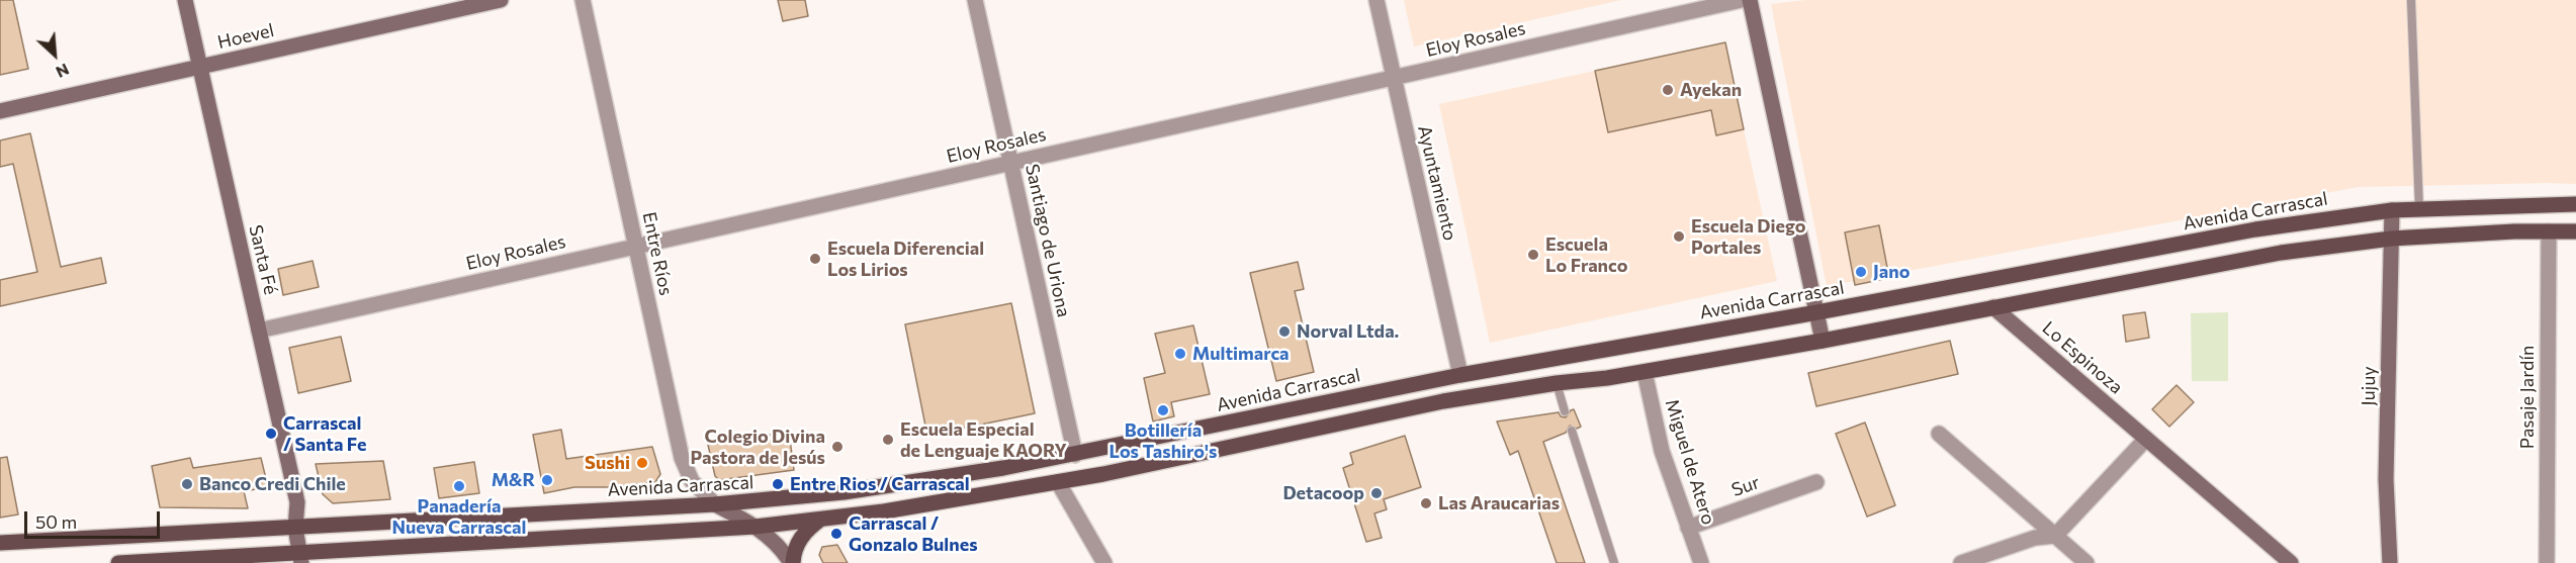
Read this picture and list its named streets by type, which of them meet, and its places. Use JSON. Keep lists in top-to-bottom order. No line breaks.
{"streets":{"main road":["Avenida Carrascal"],"street":["Hoevel","Eloy Rosales","Ayuntamiento","Santiago de Uriona","Entre Ríos","Santa Fé","Lo Espinoza","Jujuy","Pasaje Jardín","Miguel de Atero","Sur"]},"crossings":[["Hoevel","Santa Fé"],["Eloy Rosales","Ayuntamiento"],["Eloy Rosales","Santiago de Uriona"],["Eloy Rosales","Entre Ríos"],["Eloy Rosales","Santa Fé"],["Ayuntamiento","Avenida Carrascal"],["Avenida Carrascal","Santiago de Uriona"],["Avenida Carrascal","Entre Ríos"],["Avenida Carrascal","Santa Fé"],["Avenida Carrascal","Jujuy"],["Miguel de Atero","Sur"]],"places":["Ayekan","Escuela Diego Portales","Escuela Lo Franco","Escuela Diferencial Los Lirios","Jano","Norval Ltda.","Multimarca","Botillería Los Tashiro's","Carrascal / Santa Fe","Escuela Especial de Lenguaje KAORY","Colegio Divina Pastora de Jesús","Sushi","M&R","Banco Credi Chile","Entre Rios / Carrascal","Panadería Nueva Carrascal","Detacoop","Las Araucarias","Carrascal / Gonzalo Bulnes"],"scale_bar":"50 m","north":"bottom right"}
